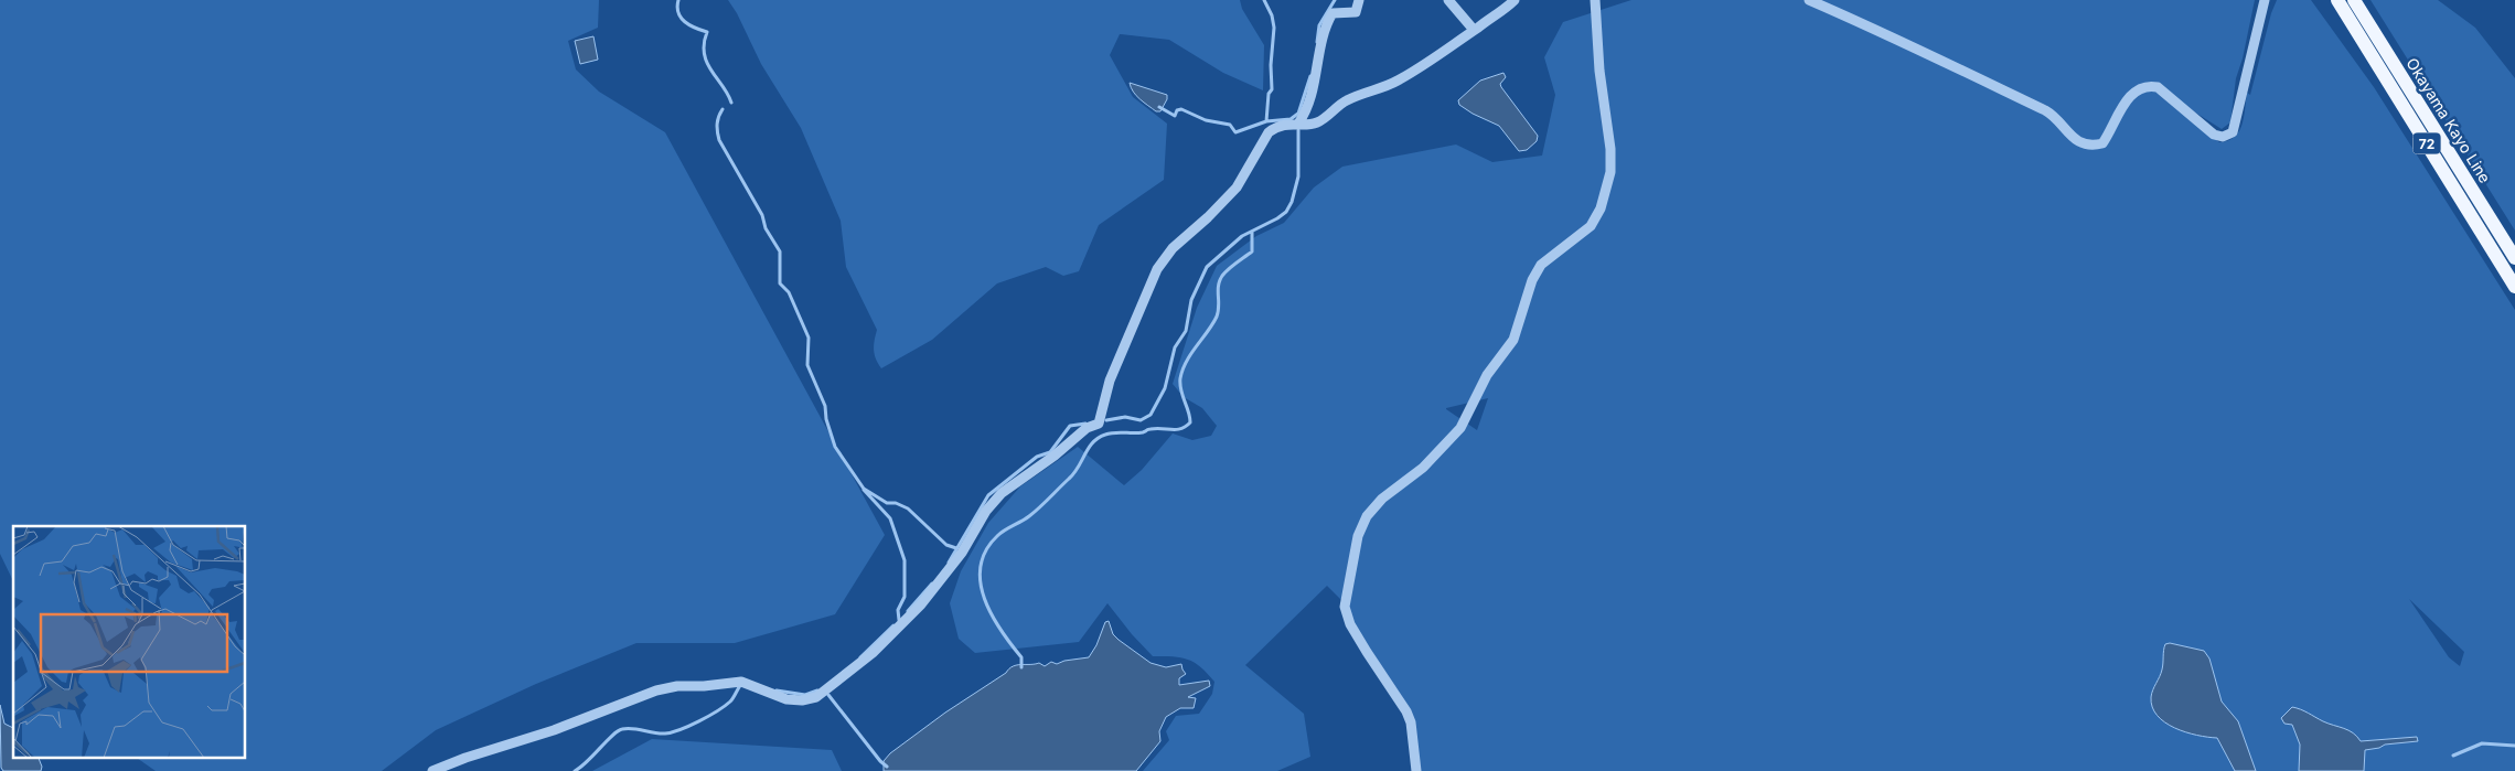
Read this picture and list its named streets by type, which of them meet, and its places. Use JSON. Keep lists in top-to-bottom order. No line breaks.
{"streets":{"main road":["Okayama Kayo Line","72"]}}
